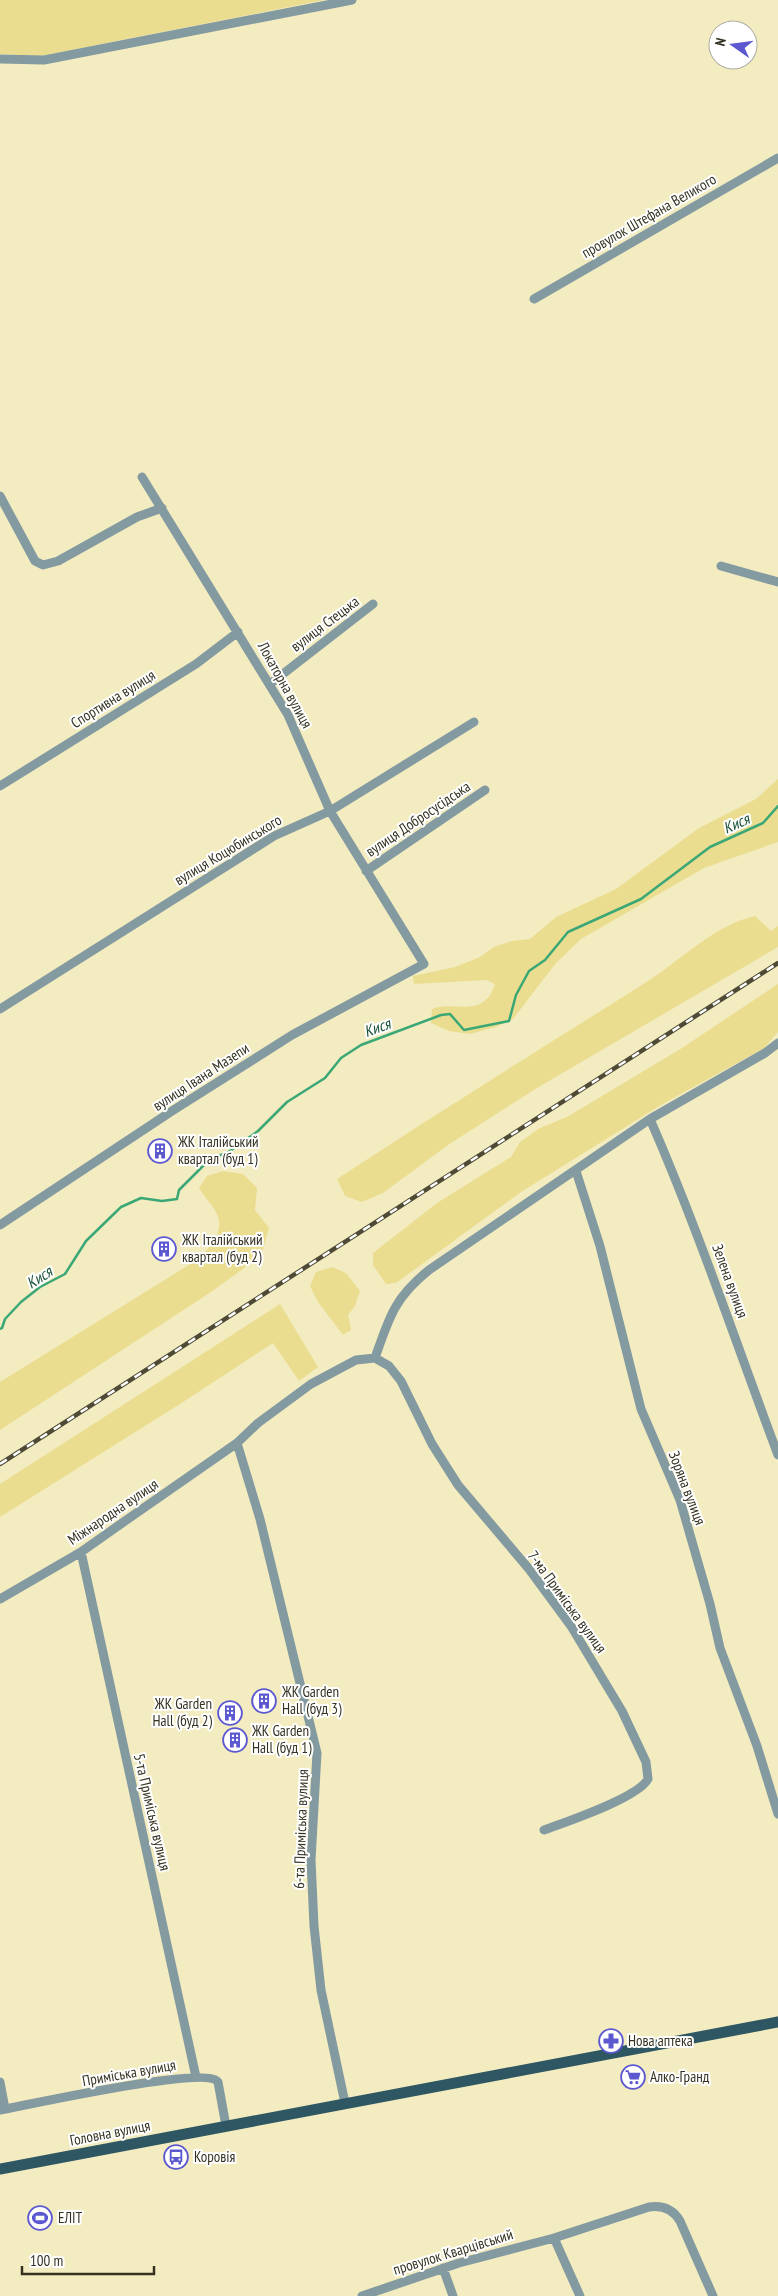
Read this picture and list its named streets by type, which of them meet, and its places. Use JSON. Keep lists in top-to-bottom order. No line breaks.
{"streets":{"main road":["Головна вулиця"],"street":["провулок Штефана Великого","вулиця Стецька","Локаторна вулиця","Спортивна вулиця","вулиця Добросусідська","вулиця Коцюбинського","вулиця Івана Мазепи","Зелена вулиця","Зоряна вулиця","Міжнародна вулиця","7-ма Приміська вулиця","5-та Приміська вулиця","6-та Приміська вулиця","Приміська вулиця","провулок Кварцівський"]},"crossings":[["вулиця Стецька","Локаторна вулиця"],["Локаторна вулиця","Спортивна вулиця"],["Локаторна вулиця","вулиця Добросусідська"],["Локаторна вулиця","вулиця Коцюбинського"],["Локаторна вулиця","вулиця Івана Мазепи"],["Міжнародна вулиця","7-ма Приміська вулиця"],["Міжнародна вулиця","5-та Приміська вулиця"],["Міжнародна вулиця","6-та Приміська вулиця"],["5-та Приміська вулиця","Приміська вулиця"],["6-та Приміська вулиця","Головна вулиця"],["Приміська вулиця","Головна вулиця"]],"water":["Кися"],"places":{"building":["ЖК Італійський квартал (буд 1)","ЖК Італійський квартал (буд 2)","ЖК Garden Hall (буд 3)","ЖК Garden Hall (буд 2)","ЖК Garden Hall (буд 1)"],"pharmacy":["Нова аптека"],"supermarket":["Алко-Гранд"],"bus stop":["Коровія"],"sports":["ЕЛІТ"]},"scale_bar":"100 m","north":"left"}
